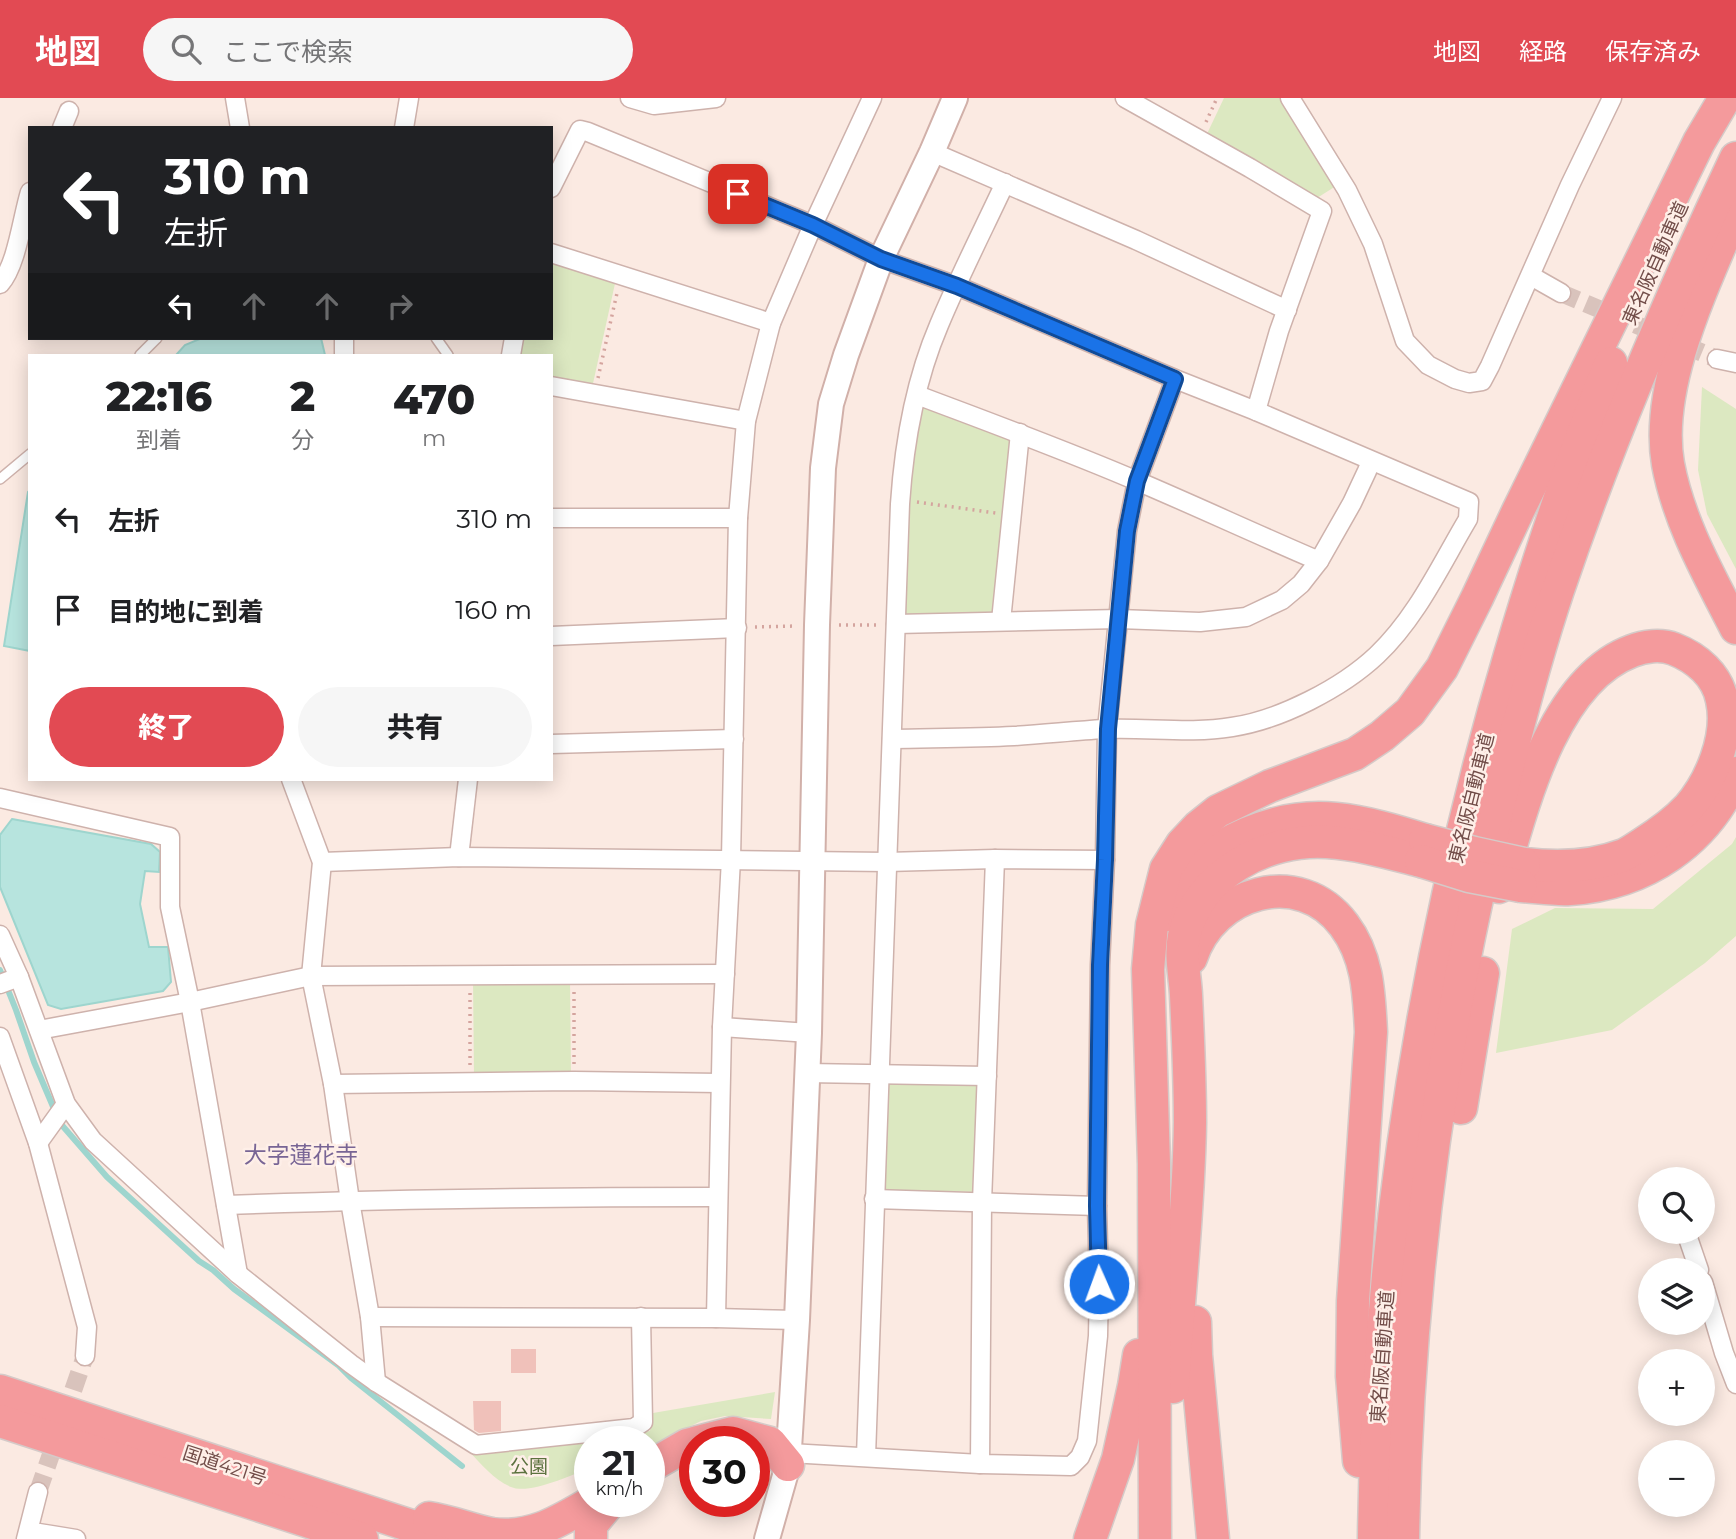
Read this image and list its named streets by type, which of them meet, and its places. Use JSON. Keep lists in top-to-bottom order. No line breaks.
{"streets":{"highway":["東名阪自動車道","国道421号"]},"districts":["大字蓮花寺"],"parks":["公園"],"page":{"header":"地図","search":"ここで検索","nav":["地図","経路","保存済み"],"turn":["310 m","左折"],"eta":["22:16","到着","2","分","470","m"],"list":[{"name":"左折","value":"310 m"},{"name":"目的地に到着","value":"160 m"}],"buttons":["終了","共有"],"map_buttons":["+","−"],"speed":"21 km/h","limit":"30"}}
